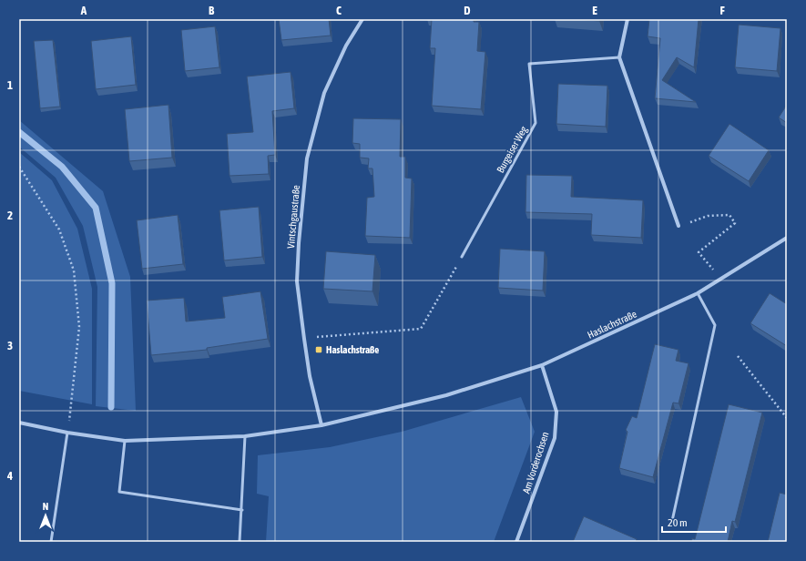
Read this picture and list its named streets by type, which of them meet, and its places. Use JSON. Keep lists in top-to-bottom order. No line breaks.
{"streets":{"street":["Vintschgaustraße","Haslachstraße","Am Vorderochsen"],"lane":["Burgeiser Weg"]},"crossings":[["Vintschgaustraße","Haslachstraße"],["Haslachstraße","Am Vorderochsen"]],"places":{"transit":["Haslachstraße"]},"scale_bar":"20 m","north":"top","grid":{"columns":["A","B","C","D","E","F"],"rows":["1","2","3","4"]}}
